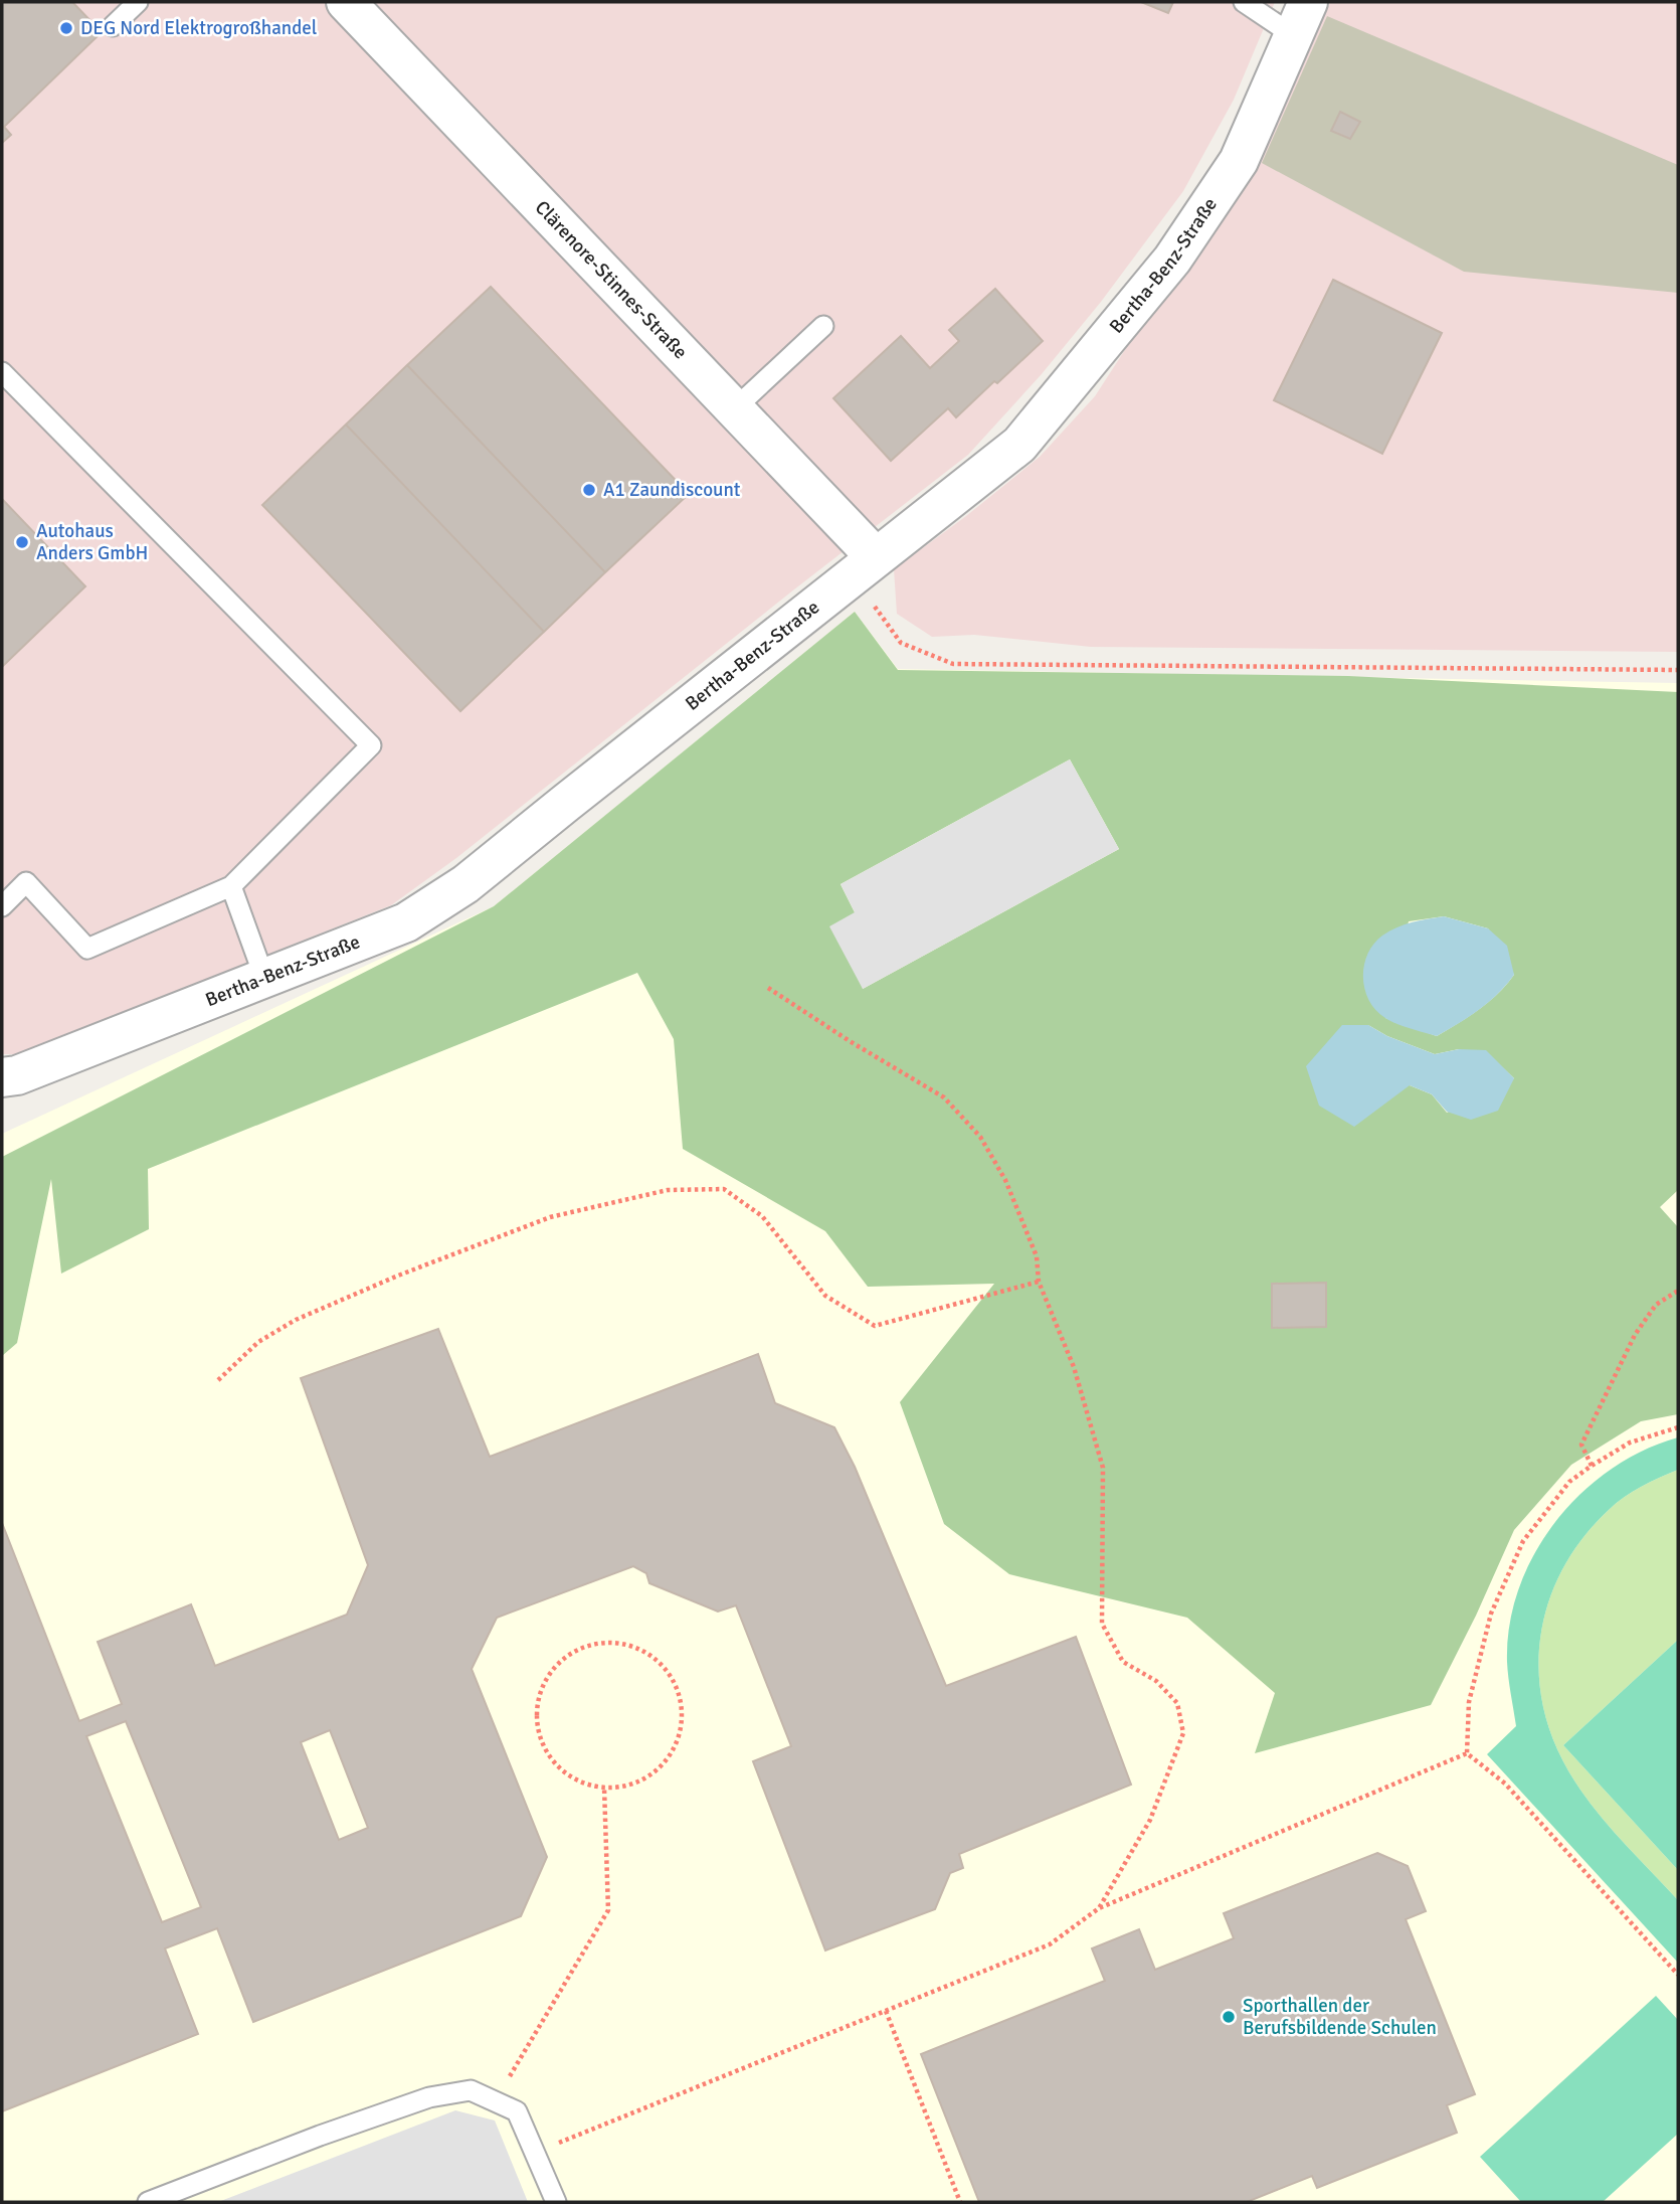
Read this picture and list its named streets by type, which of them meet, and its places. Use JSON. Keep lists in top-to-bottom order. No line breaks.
{"streets":{"street":["Bertha-Benz-Straße","Clärenore-Stinnes-Straße"]},"crossings":[["Bertha-Benz-Straße","Clärenore-Stinnes-Straße"]],"places":["DEG Nord Elektrogroßhandel","A1 Zaundiscount","Autohaus Anders GmbH","Sporthallen der Berufsbildende Schulen"]}
